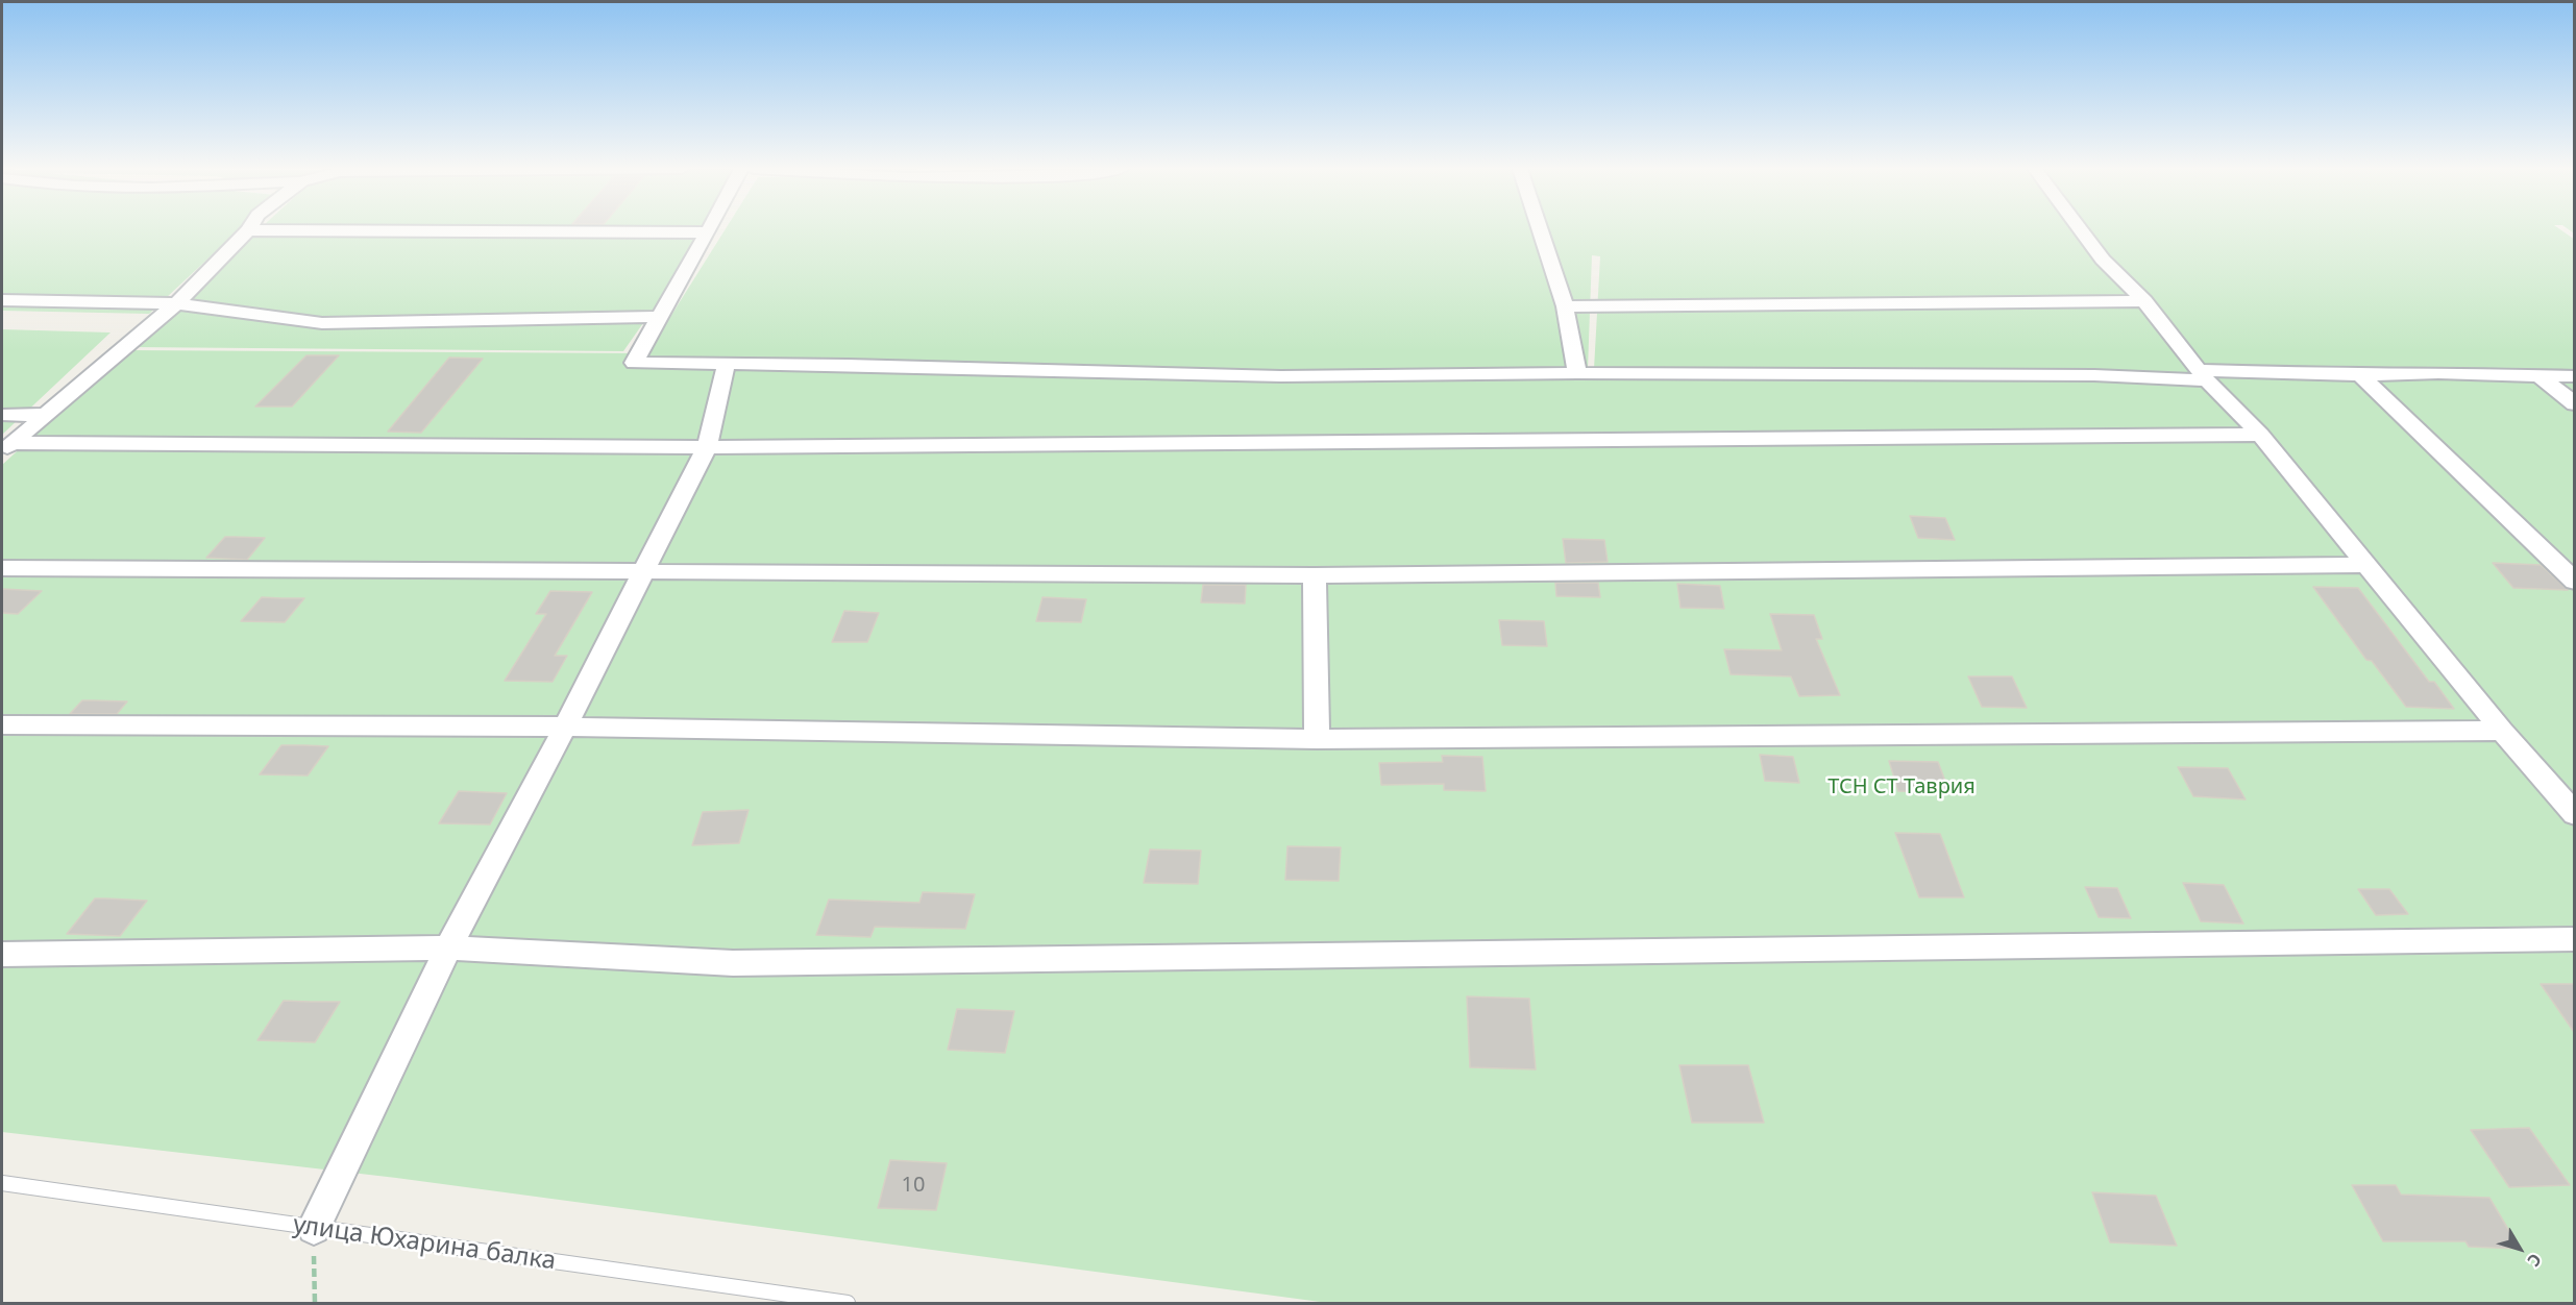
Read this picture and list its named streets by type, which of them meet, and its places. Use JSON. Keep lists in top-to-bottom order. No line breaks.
{"streets":{"lane":["улица Юхарина балка"]},"parks":["ТСН СТ Таврия"],"house_numbers":["10"],"north":"bottom right"}
